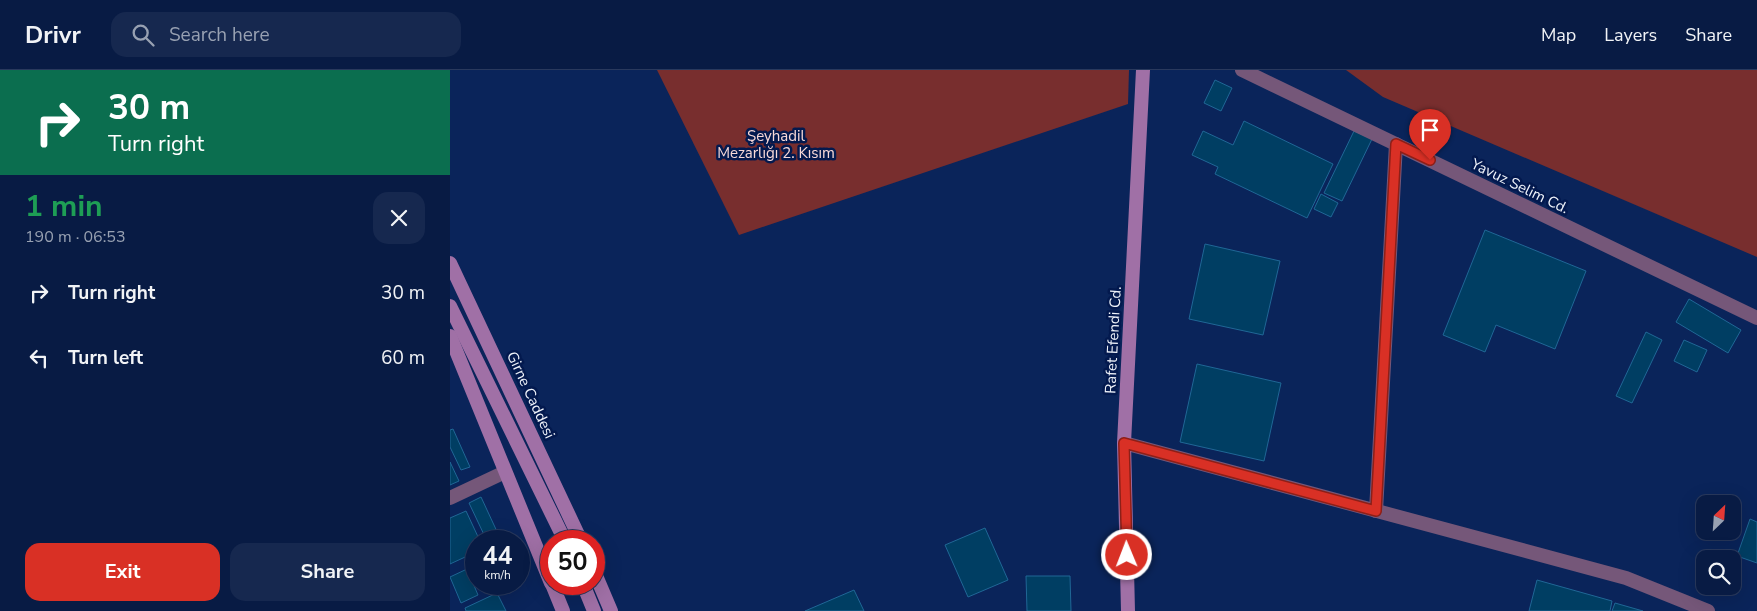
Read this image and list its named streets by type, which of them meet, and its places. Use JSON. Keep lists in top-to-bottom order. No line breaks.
{"streets":{"main road":["Rafet Efendi Cd.","Girne Caddesi"],"street":["Yavuz Selim Cd."]},"parks":["Şeyhadil Mezarlığı 2. Kısım"],"north":"top right","page":{"header":"Drivr","search":"Search here","nav":["Map","Layers","Share"],"turn":["30 m","Turn right"],"heading":["1 min","190 m · 06:53"],"list":[{"name":"Turn right","value":"30 m"},{"name":"Turn left","value":"60 m"}],"speed":"44 km/h","limit":"50","buttons":["Exit","Share"]}}
